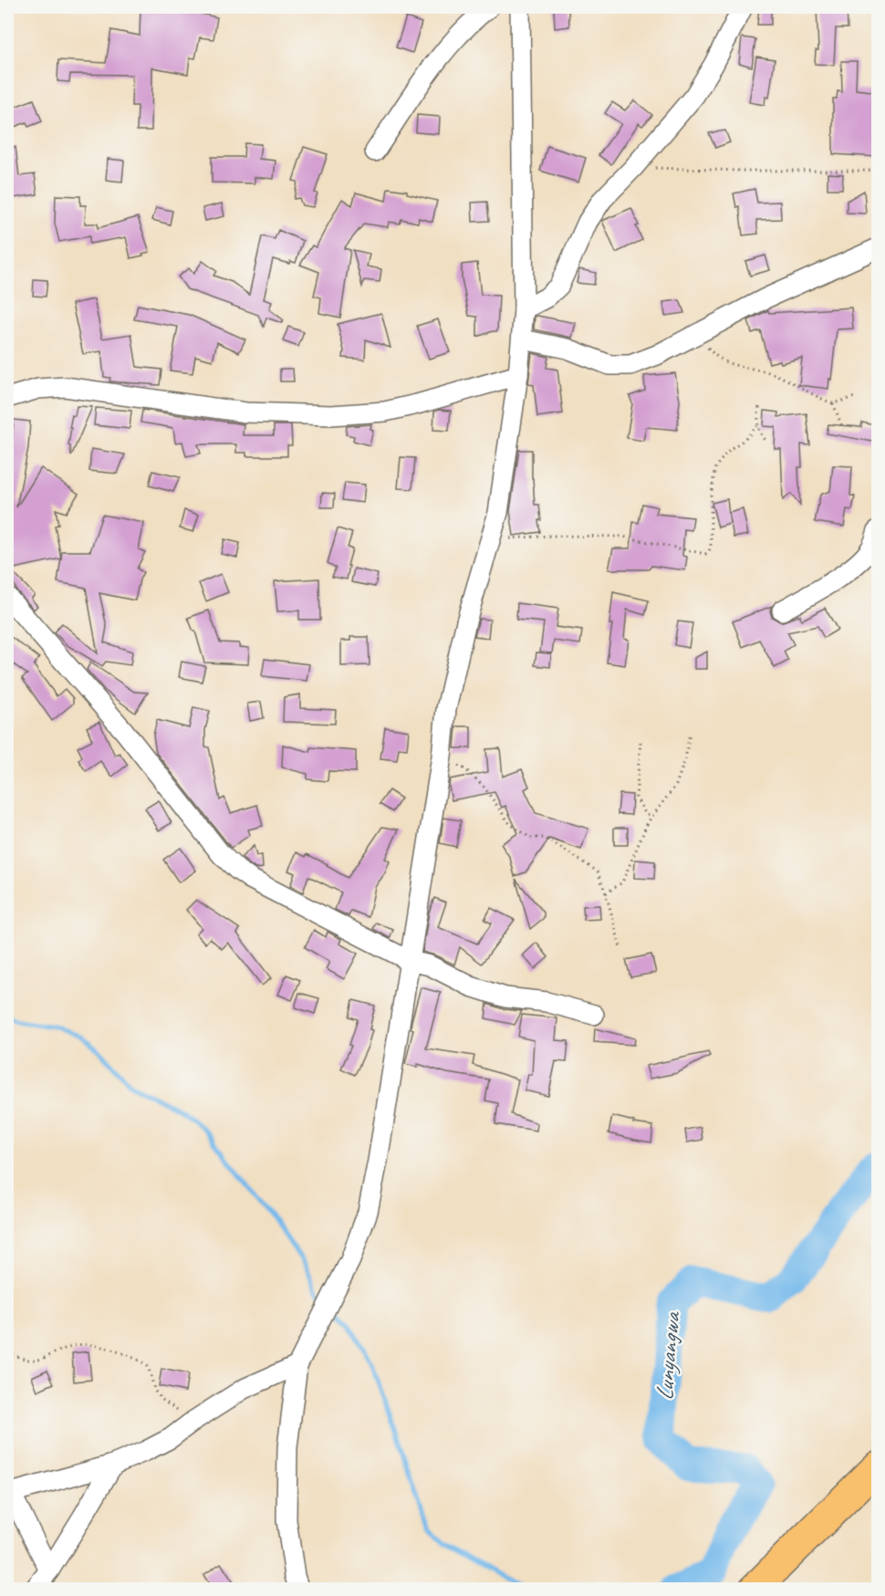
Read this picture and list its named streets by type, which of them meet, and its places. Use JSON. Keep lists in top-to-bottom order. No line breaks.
{"water":["Lunyangwa"]}
